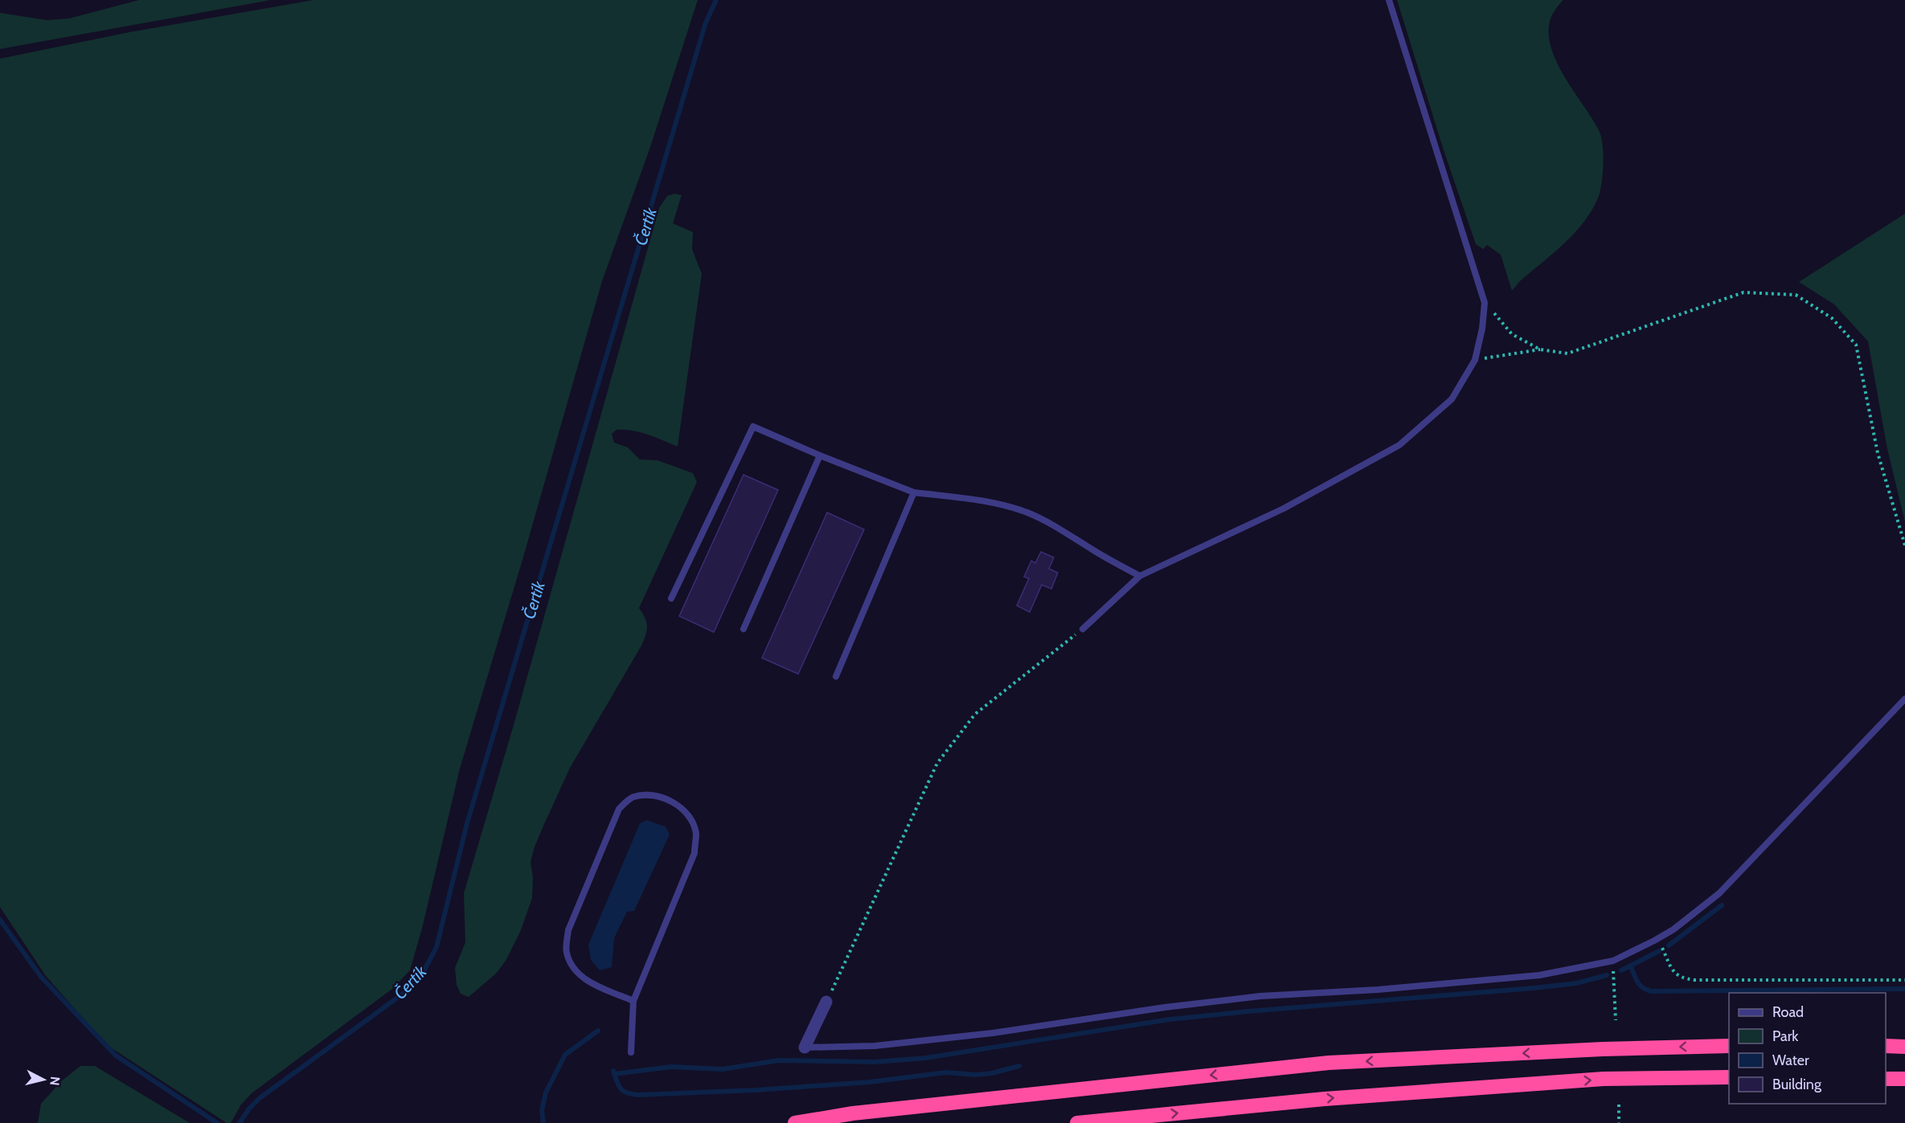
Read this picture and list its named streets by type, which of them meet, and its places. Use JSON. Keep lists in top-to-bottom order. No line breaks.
{"water":["Čertík"],"legend":["Road","Park","Water","Building"],"north":"right"}
